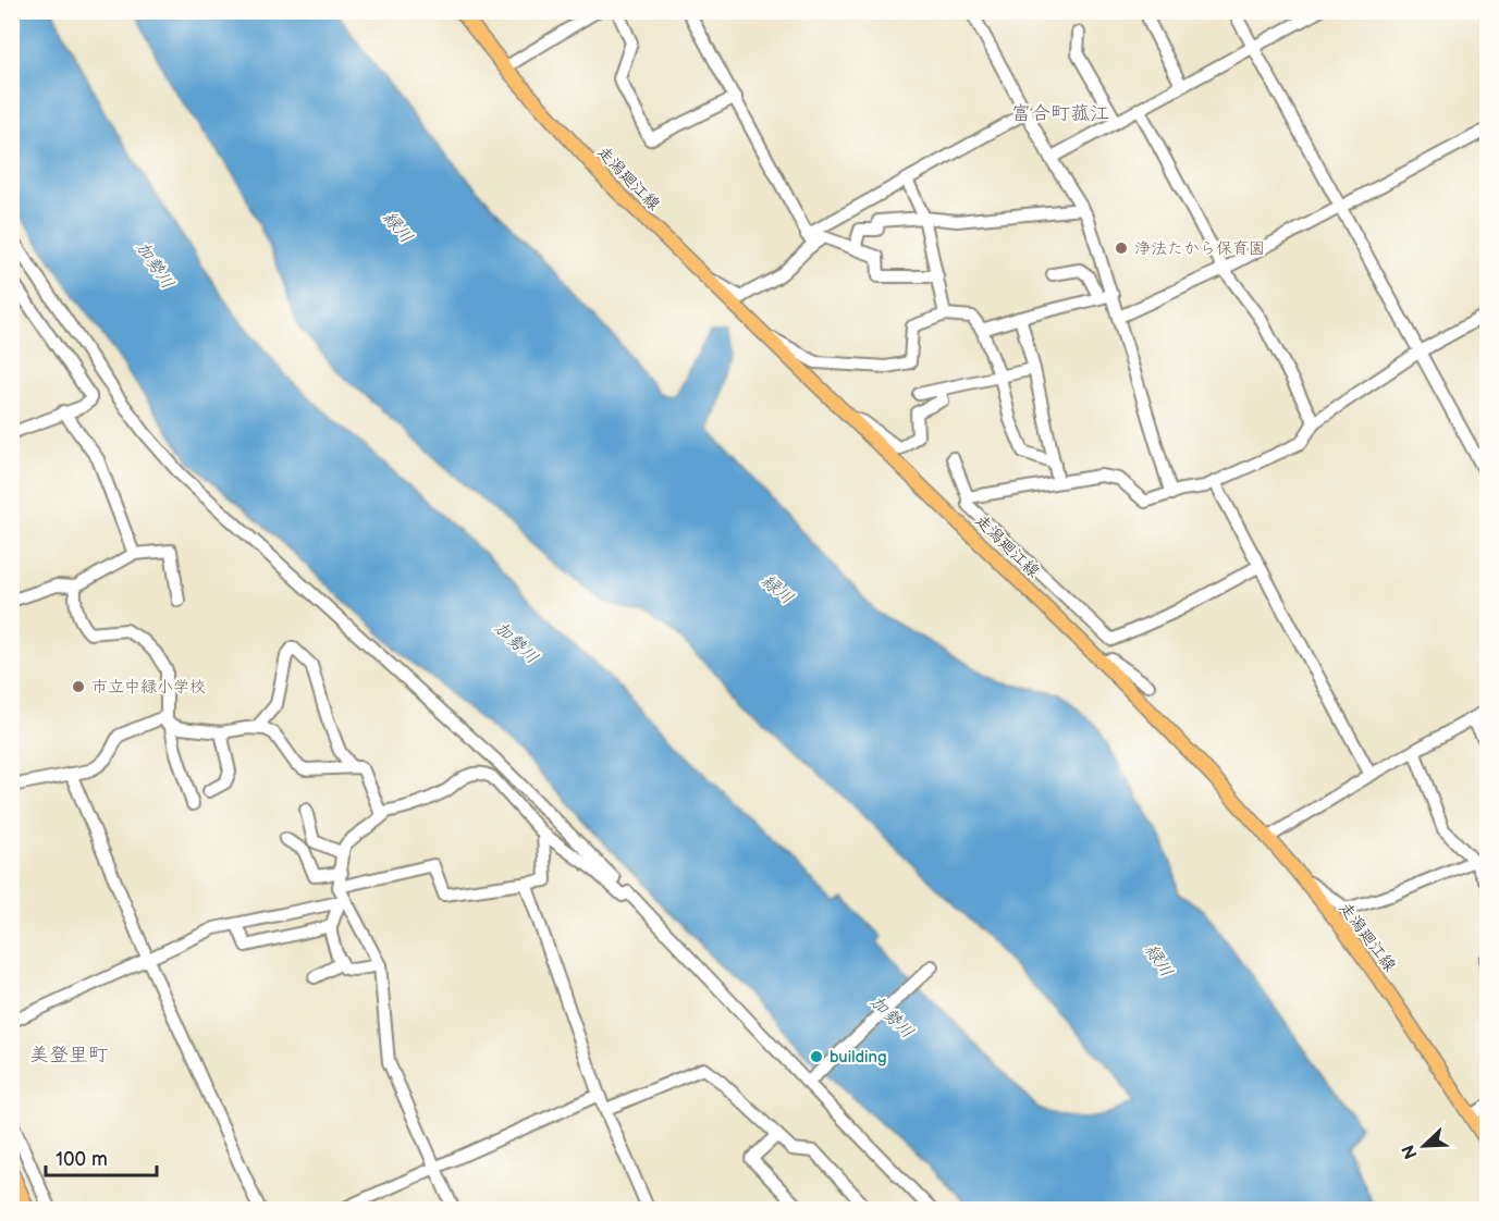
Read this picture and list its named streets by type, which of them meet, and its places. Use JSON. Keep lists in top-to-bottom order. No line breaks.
{"streets":{"main road":["走潟廻江線"]},"districts":["富合町菰江","美登里町"],"water":["緑川","加勢川"],"places":["浄法たから保育園","市立中緑小学校","building"],"scale_bar":"100 m","north":"bottom left"}
